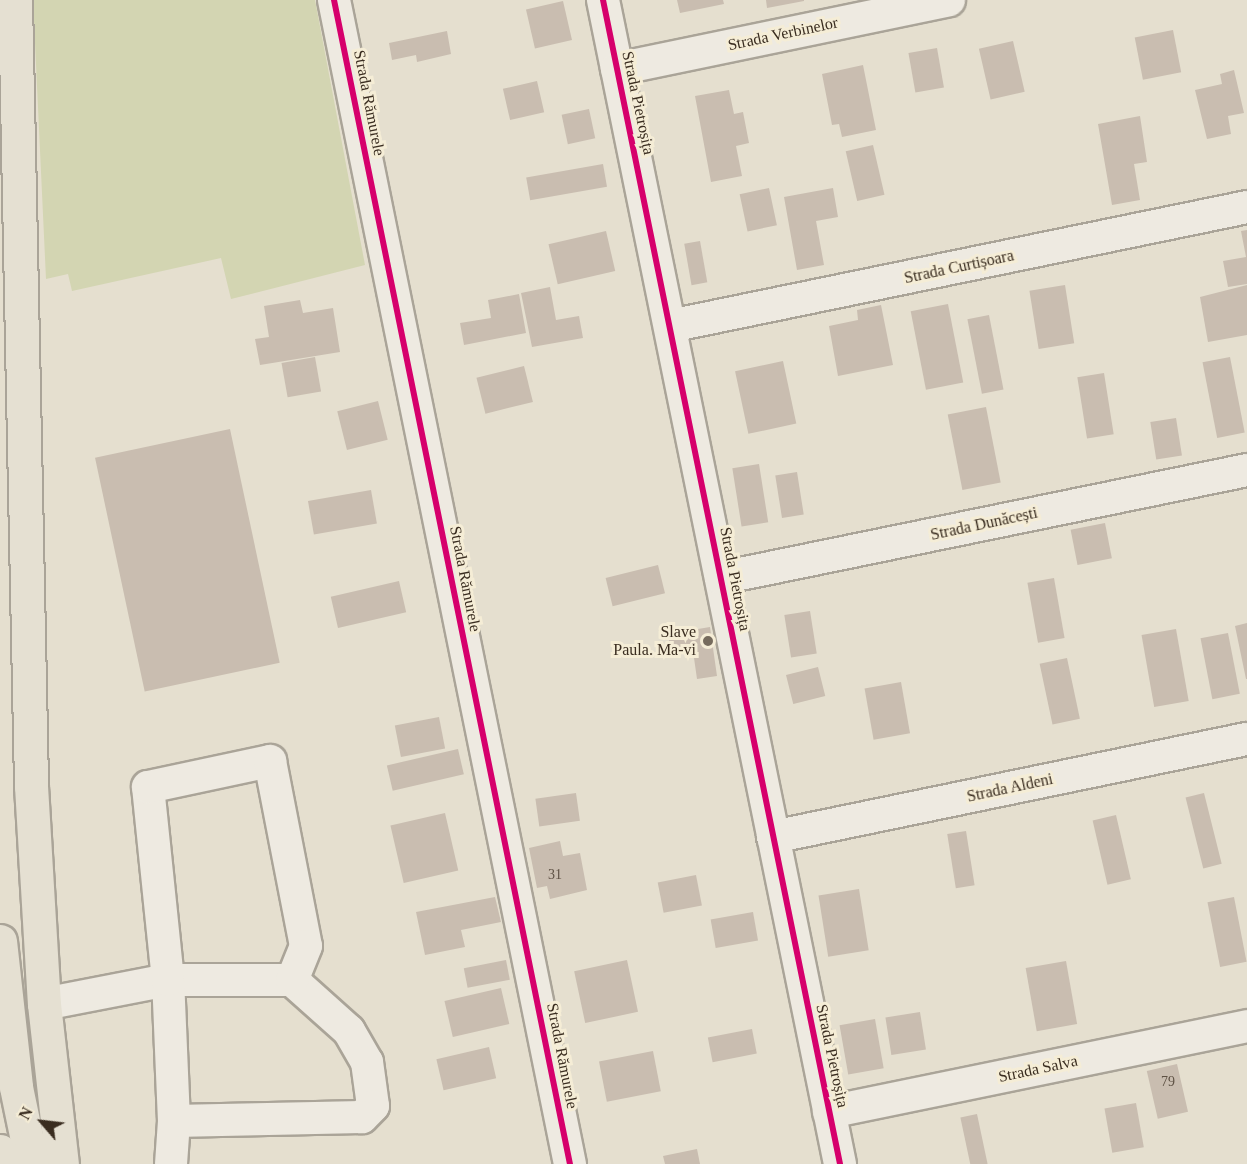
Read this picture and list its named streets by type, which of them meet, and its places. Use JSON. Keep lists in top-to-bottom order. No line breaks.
{"streets":{"street":["Strada Verbinelor","Strada Rămurele","Strada Pietroșița","Strada Curtișoara","Strada Dunăcești","Strada Aldeni","Strada Salva"]},"crossings":[["Strada Verbinelor","Strada Pietroșița"],["Strada Pietroșița","Strada Curtișoara"],["Strada Pietroșița","Strada Dunăcești"],["Strada Pietroșița","Strada Aldeni"],["Strada Pietroșița","Strada Salva"]],"places":["Slave Paula. Ma-vi"],"house_numbers":["31","79"],"north":"top left"}
